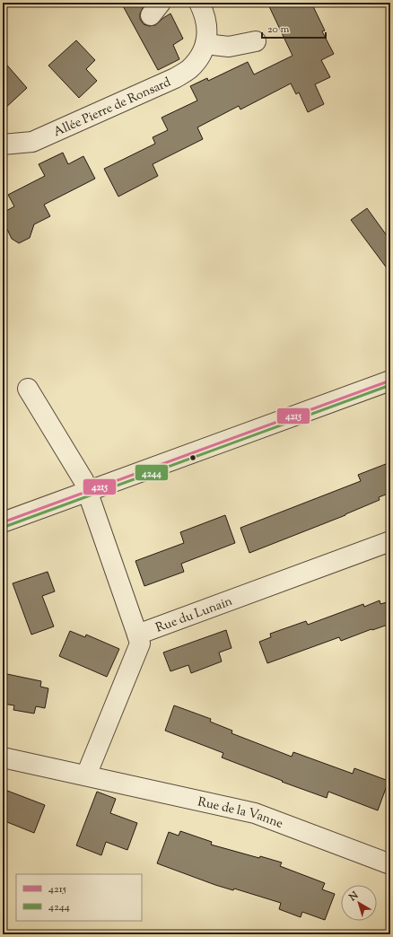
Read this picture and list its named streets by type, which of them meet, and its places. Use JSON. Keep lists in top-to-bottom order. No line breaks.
{"streets":{"street":["Allée Pierre de Ronsard","Rue du Lunain","Rue de la Vanne"]},"lines":["transit line 4215","transit line 4244"],"legend":["4215","4244"],"scale_bar":"20 m","north":"top left"}
